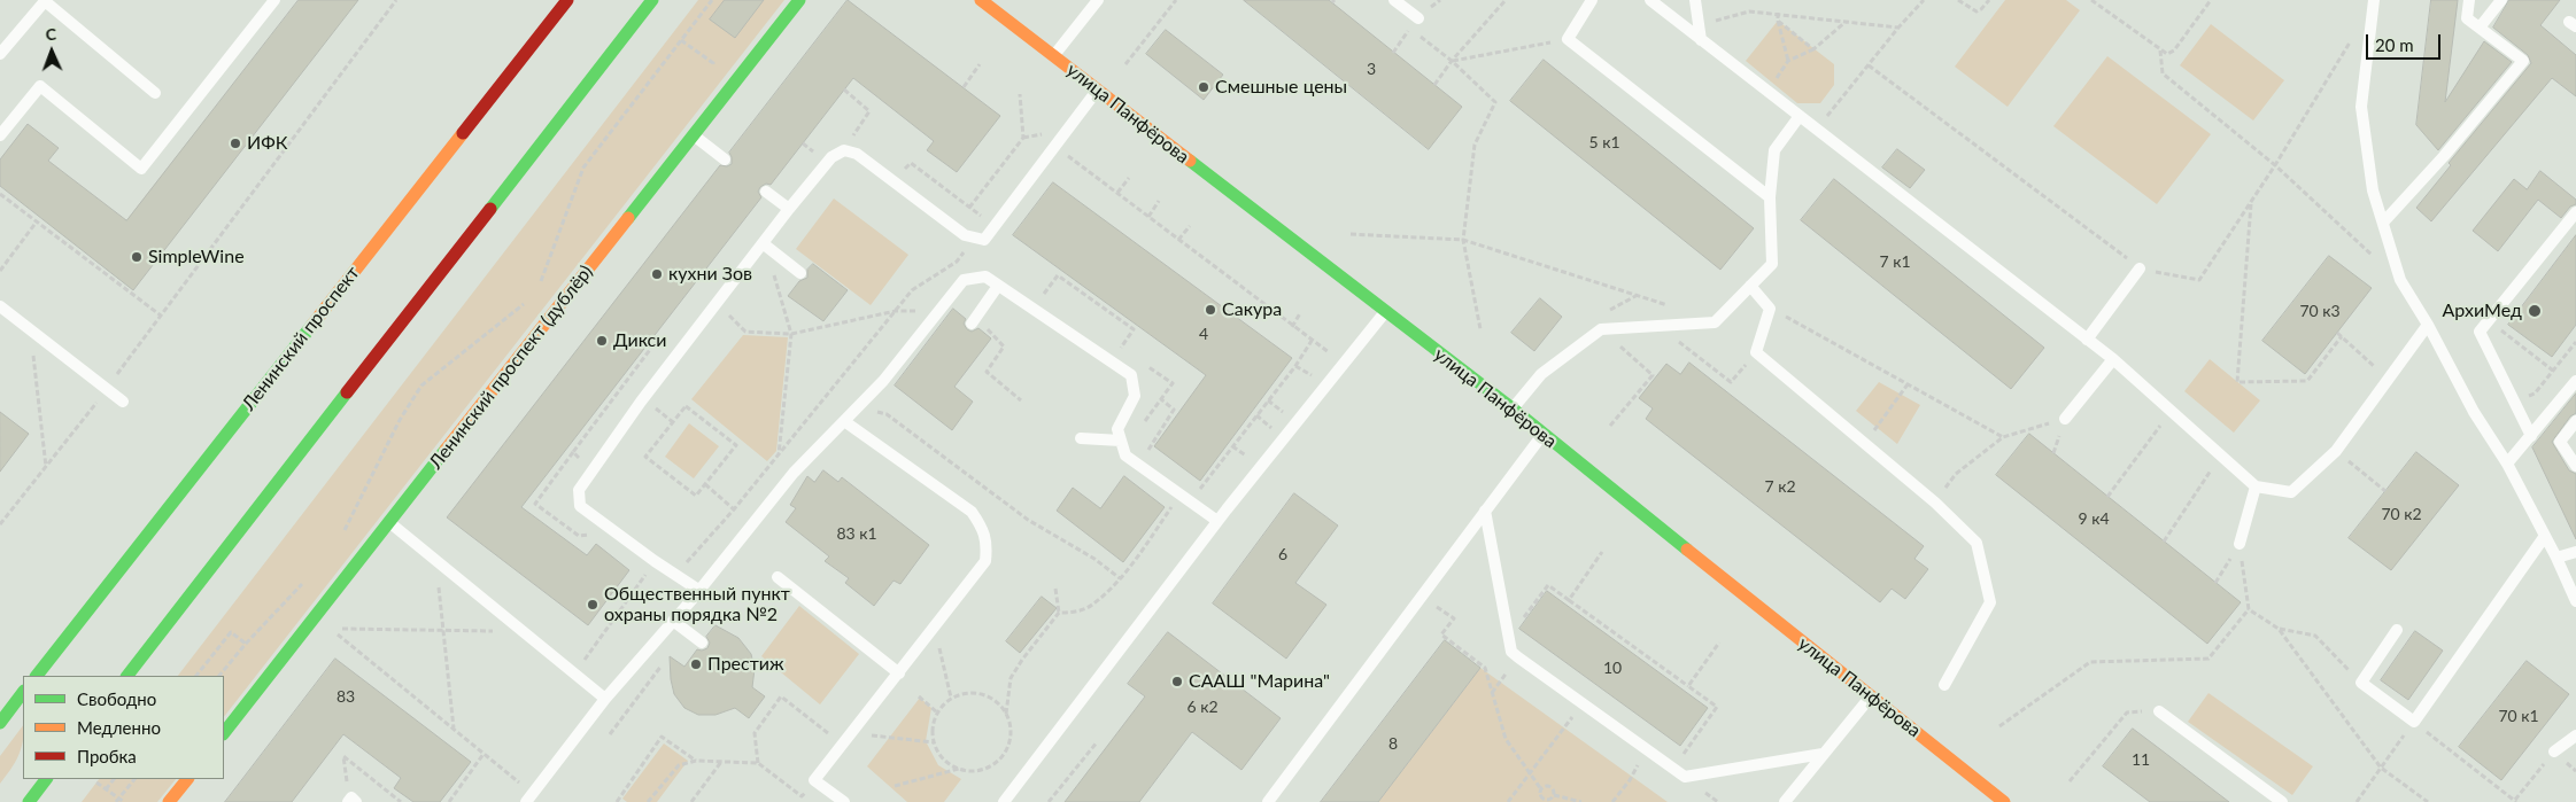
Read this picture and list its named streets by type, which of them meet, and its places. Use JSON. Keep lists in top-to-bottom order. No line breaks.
{"streets":{"street":["улица Панфёрова","Ленинский проспект","Ленинский проспект (дублёр)"]},"places":["Смешные цены","ИФК","SimpleWine","кухни Зов","Сакура","АрхиМед","Дикси","Общественный пункт охраны порядка №2","Престиж","СААШ \"Марина\""],"house_numbers":["3","5 к1","7 к1","70 к3","4","7 к2","70 к2","9 к4","83 к1","6","10","83","6 к2","70 к1","8","11"],"legend":["Свободно","Медленно","Пробка"],"scale_bar":"20 m","north":"top"}
